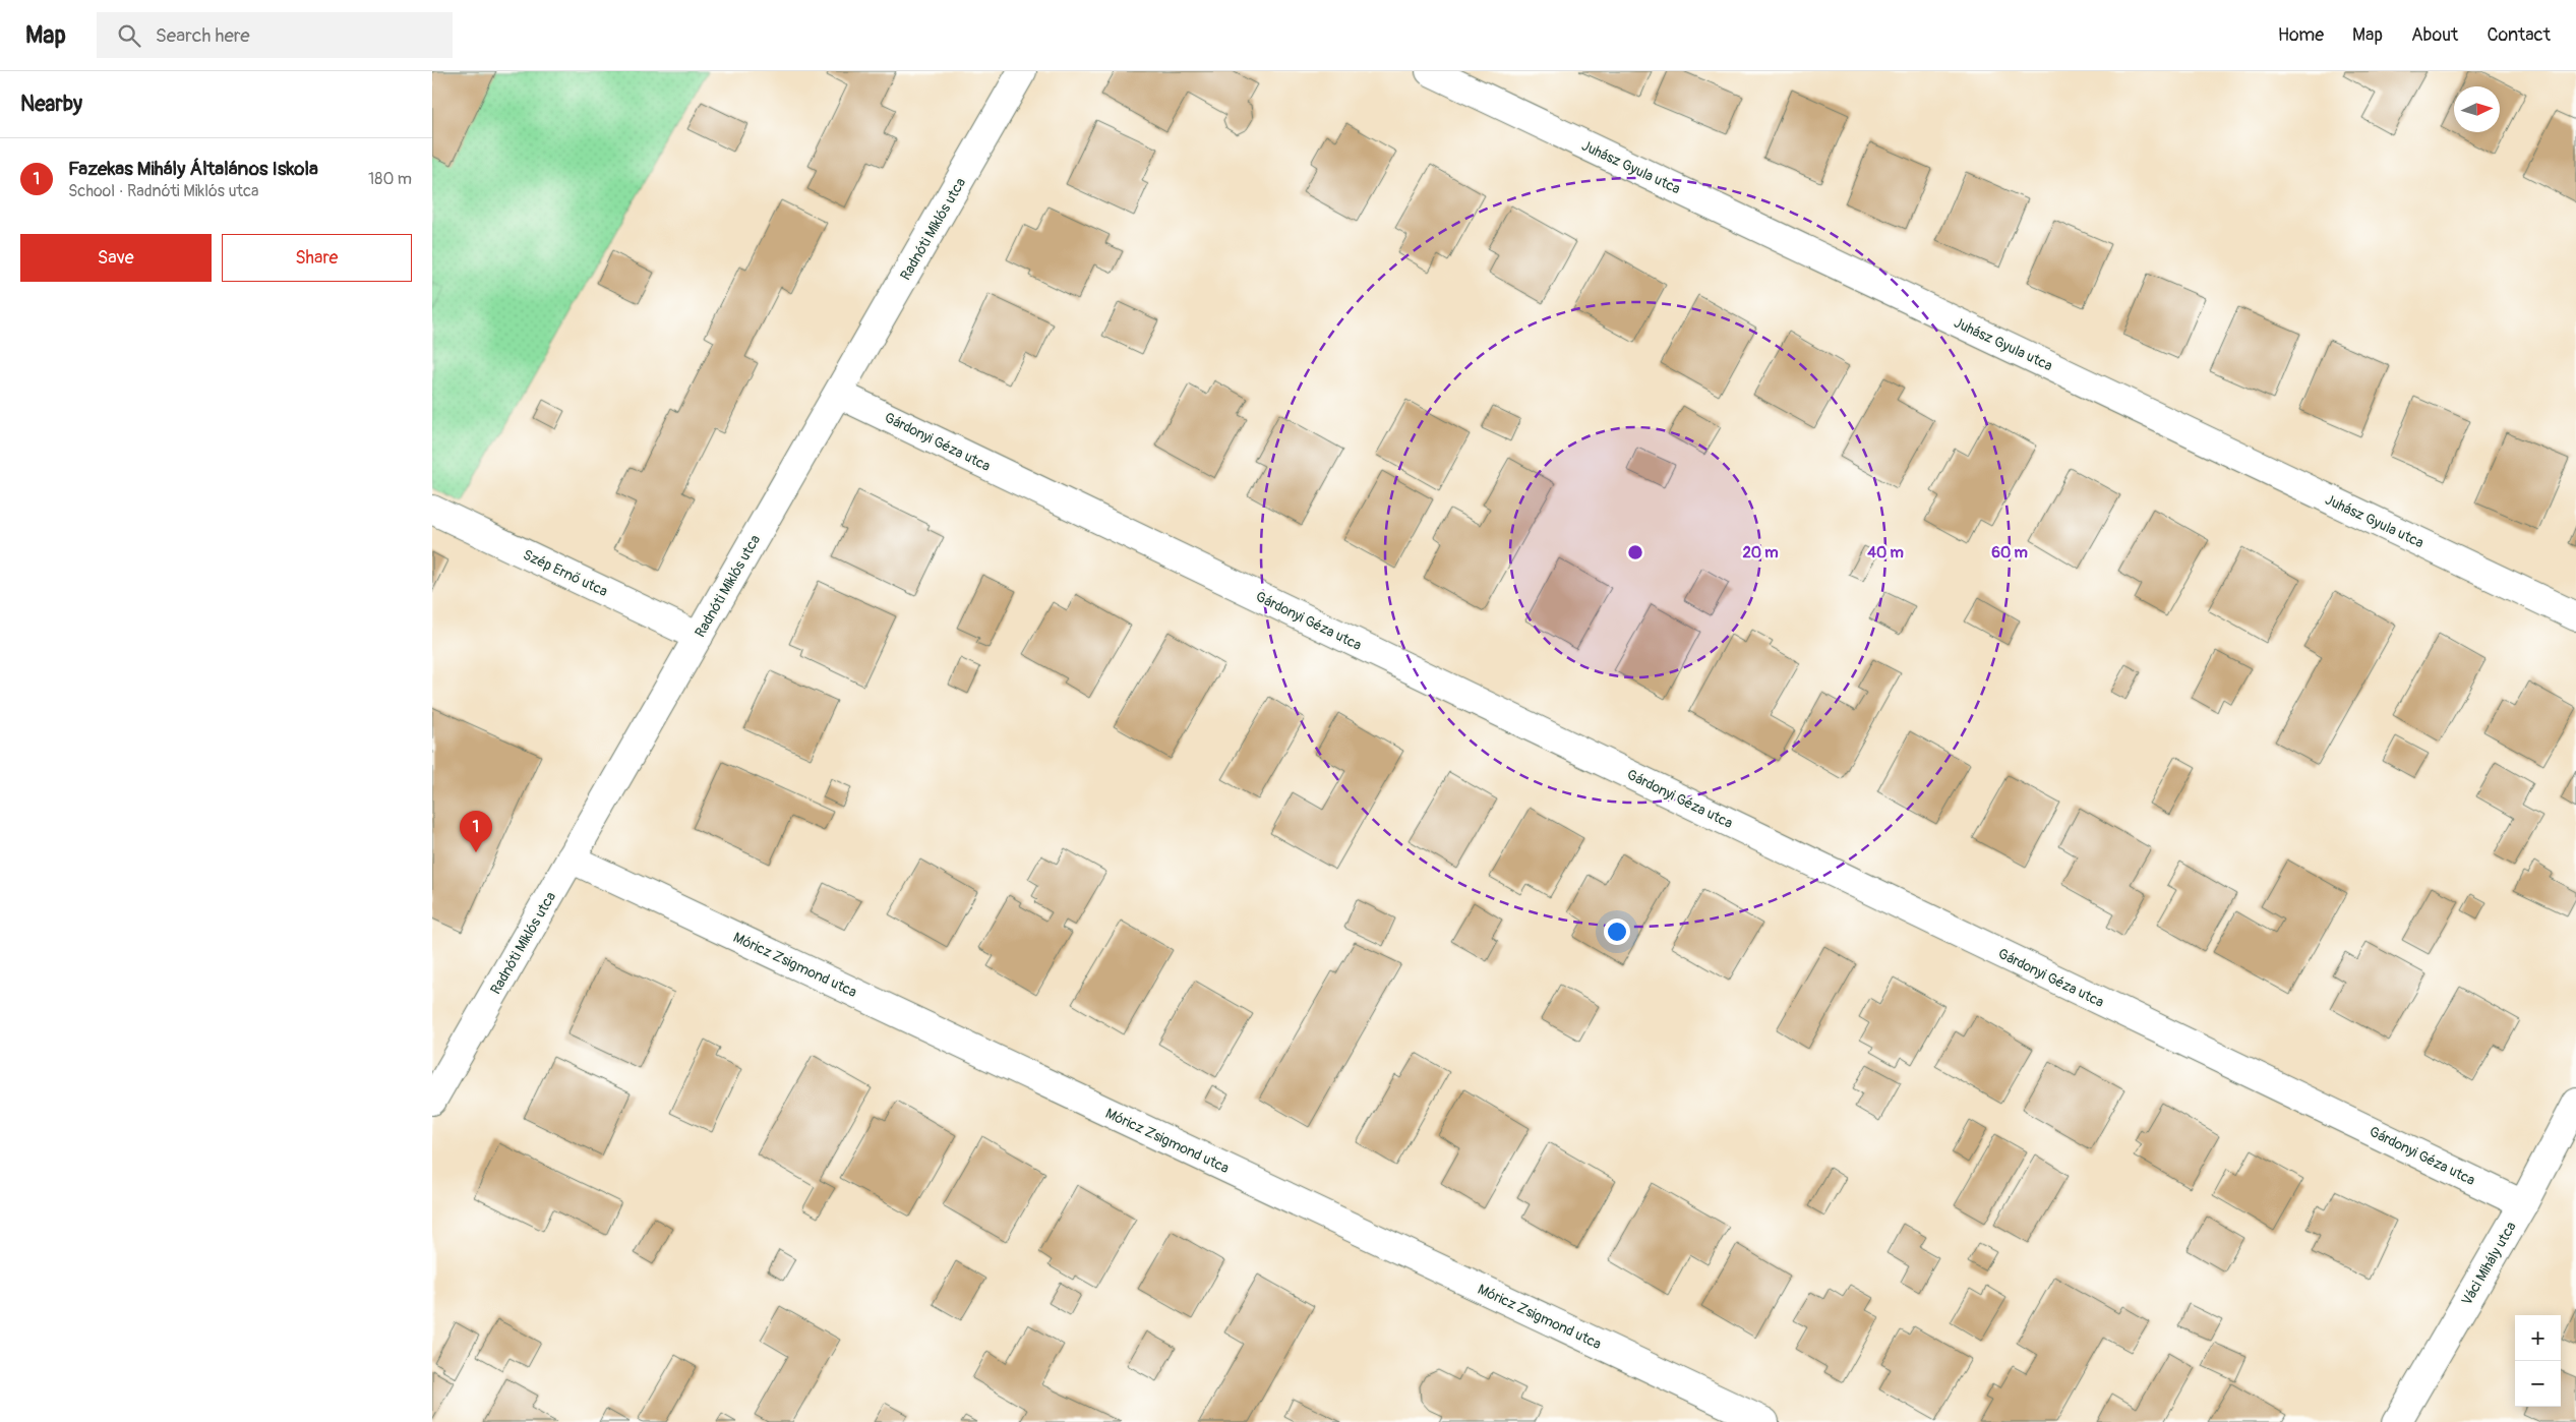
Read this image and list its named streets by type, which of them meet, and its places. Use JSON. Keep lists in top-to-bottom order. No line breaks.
{"streets":{"street":["Juhász Gyula utca","Radnóti Miklós utca","Gárdonyi Géza utca","Szép Ernő utca","Móricz Zsigmond utca","Váci Mihály utca"]},"crossings":[["Radnóti Miklós utca","Gárdonyi Géza utca"],["Radnóti Miklós utca","Szép Ernő utca"],["Radnóti Miklós utca","Móricz Zsigmond utca"],["Gárdonyi Géza utca","Váci Mihály utca"]],"north":"right","page":{"header":"Map","search":"Search here","nav":["Home","Map","About","Contact"],"heading":"Nearby","list":[{"mark":"1","name":"Fazekas Mihály Általános Iskola","note":"School · Radnóti Miklós utca","value":"180 m"}],"buttons":["Save","Share"],"pins":"1","map_buttons":["+","−"]},"rings":["20 m","40 m","60 m"]}
